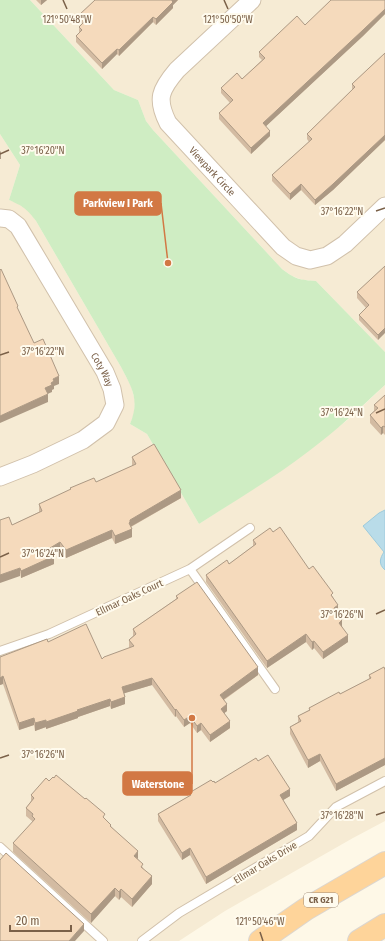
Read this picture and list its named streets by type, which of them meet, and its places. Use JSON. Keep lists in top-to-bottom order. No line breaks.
{"streets":{"highway":["CR G21"],"street":["Viewpark Circle","Coty Way"],"lane":["Ellmar Oaks Court","Ellmar Oaks Drive"]},"places":["Parkview I Park","Waterstone"],"scale_bar":"20 m","coordinates":["121°50'48\"W","121°50'50\"W","37°16'20\"N","37°16'22\"N","37°16'24\"N","37°16'26\"N","37°16'28\"N","121°50'46\"W"]}
